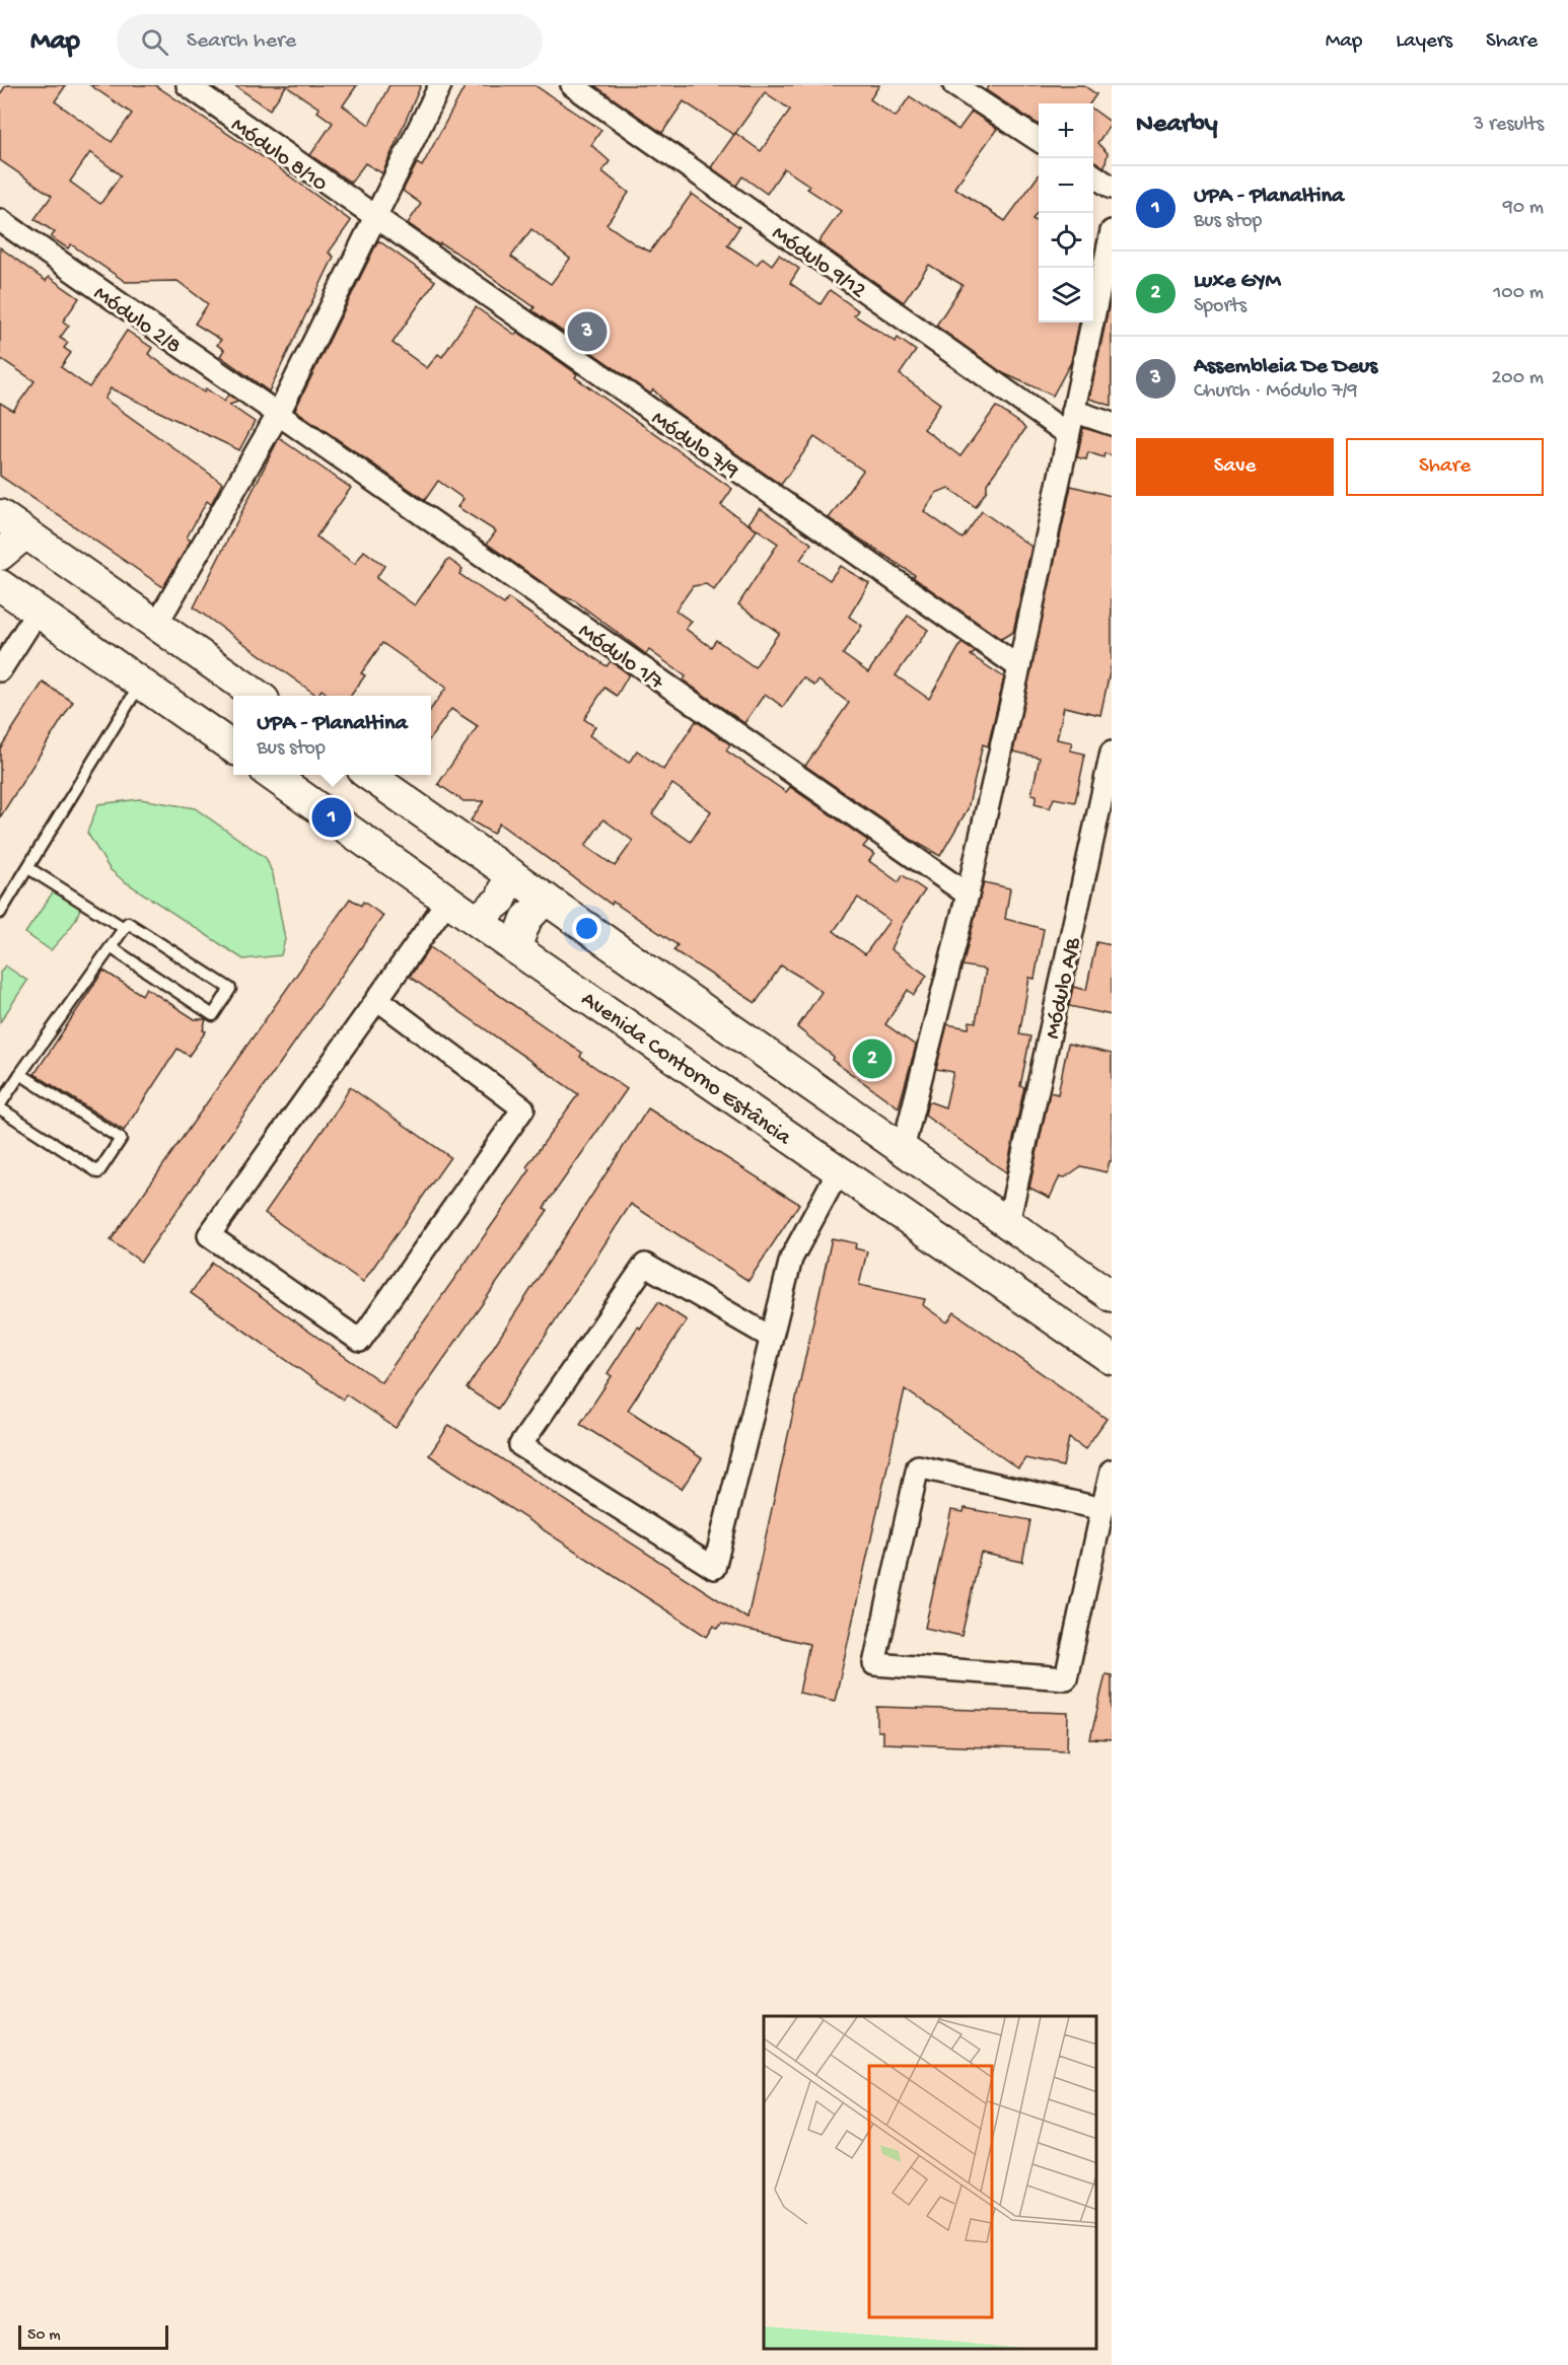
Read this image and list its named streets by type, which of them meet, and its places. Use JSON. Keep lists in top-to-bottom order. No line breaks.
{"streets":{"street":["Módulo 8/10","Módulo 9/12","Módulo 2/8","Módulo 7/9","Módulo 1/7","Módulo A/B","Avenida Contorno Estância"]},"crossings":[["Módulo 8/10","Módulo 7/9"],["Módulo 2/8","Módulo 1/7"]],"scale_bar":"50 m","page":{"header":"Map","search":"Search here","nav":["Map","Layers","Share"],"heading":["Nearby","3 results"],"map_buttons":["+","−"],"list":[{"mark":"1","name":"UPA - Planaltina","note":"Bus stop","value":"90 m"},{"mark":"2","name":"Luxe GYM","note":"Sports","value":"100 m"},{"mark":"3","name":"Assembleia De Deus","note":"Church · Módulo 7/9","value":"200 m"}],"pins":["3","1","2"],"buttons":["Save","Share"],"popup":["UPA - Planaltina","Bus stop"],"scale":"50 m"}}
